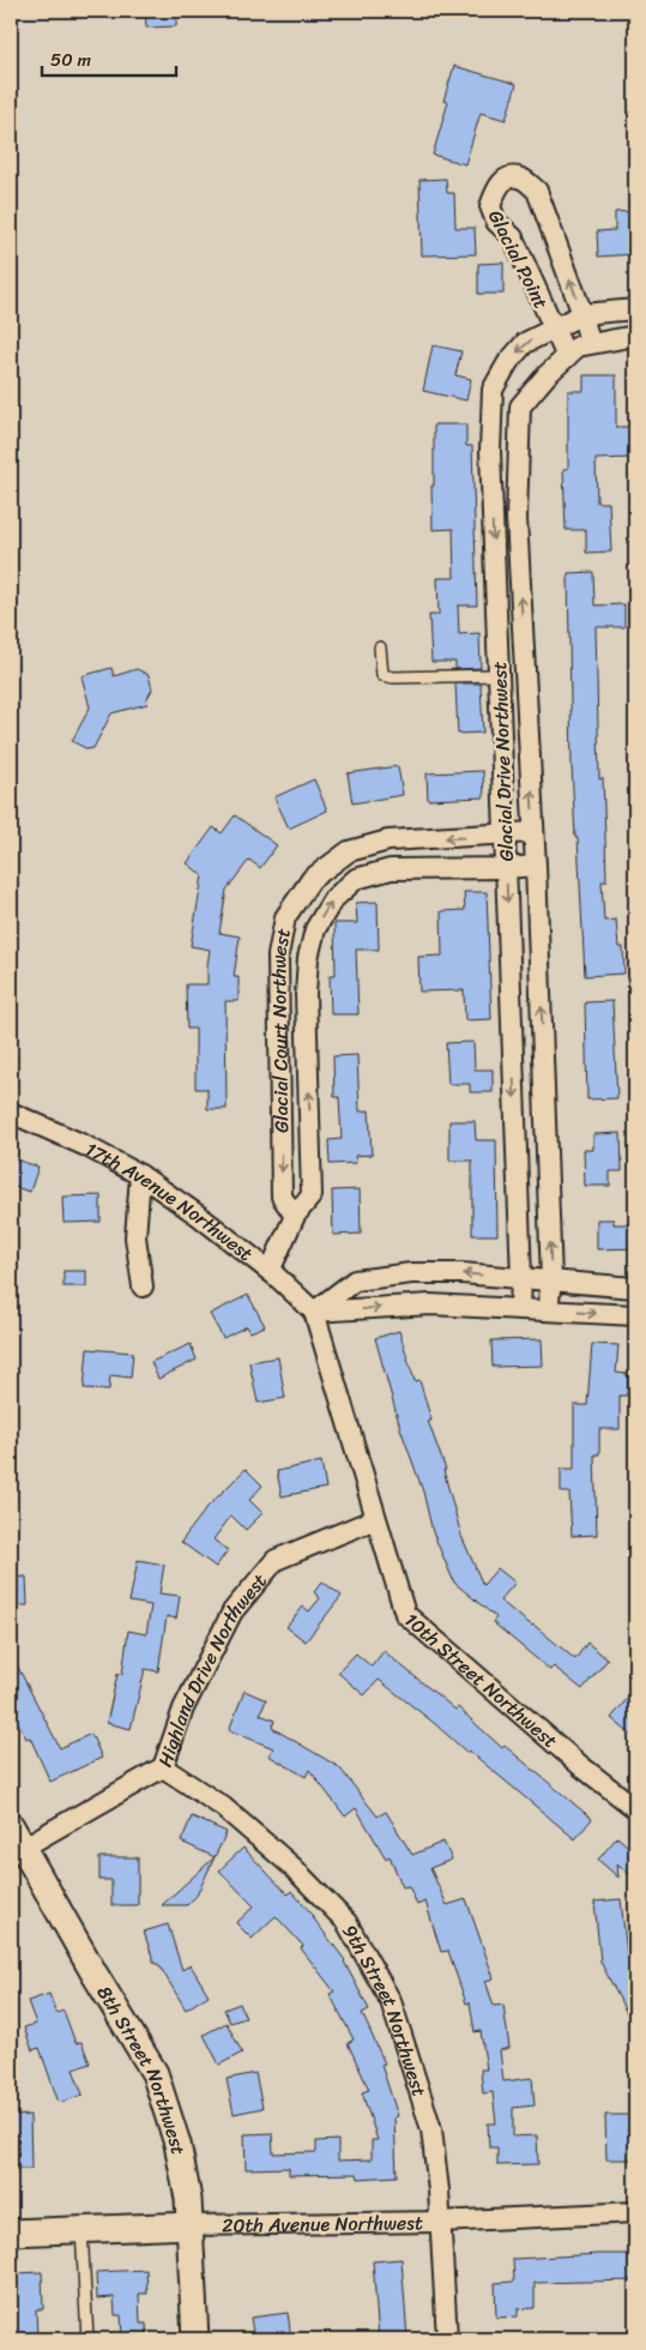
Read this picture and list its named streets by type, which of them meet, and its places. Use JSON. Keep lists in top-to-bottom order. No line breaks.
{"streets":{"street":["Glacial Point","Glacial Drive Northwest","Glacial Court Northwest","17th Avenue Northwest","Highland Drive Northwest","10th Street Northwest","9th Street Northwest","8th Street Northwest","20th Avenue Northwest"]},"crossings":[["Glacial Point","Glacial Drive Northwest"],["Glacial Drive Northwest","Glacial Court Northwest"],["Highland Drive Northwest","10th Street Northwest"],["Highland Drive Northwest","9th Street Northwest"],["Highland Drive Northwest","8th Street Northwest"],["9th Street Northwest","20th Avenue Northwest"],["8th Street Northwest","20th Avenue Northwest"]],"scale_bar":"50 m"}
